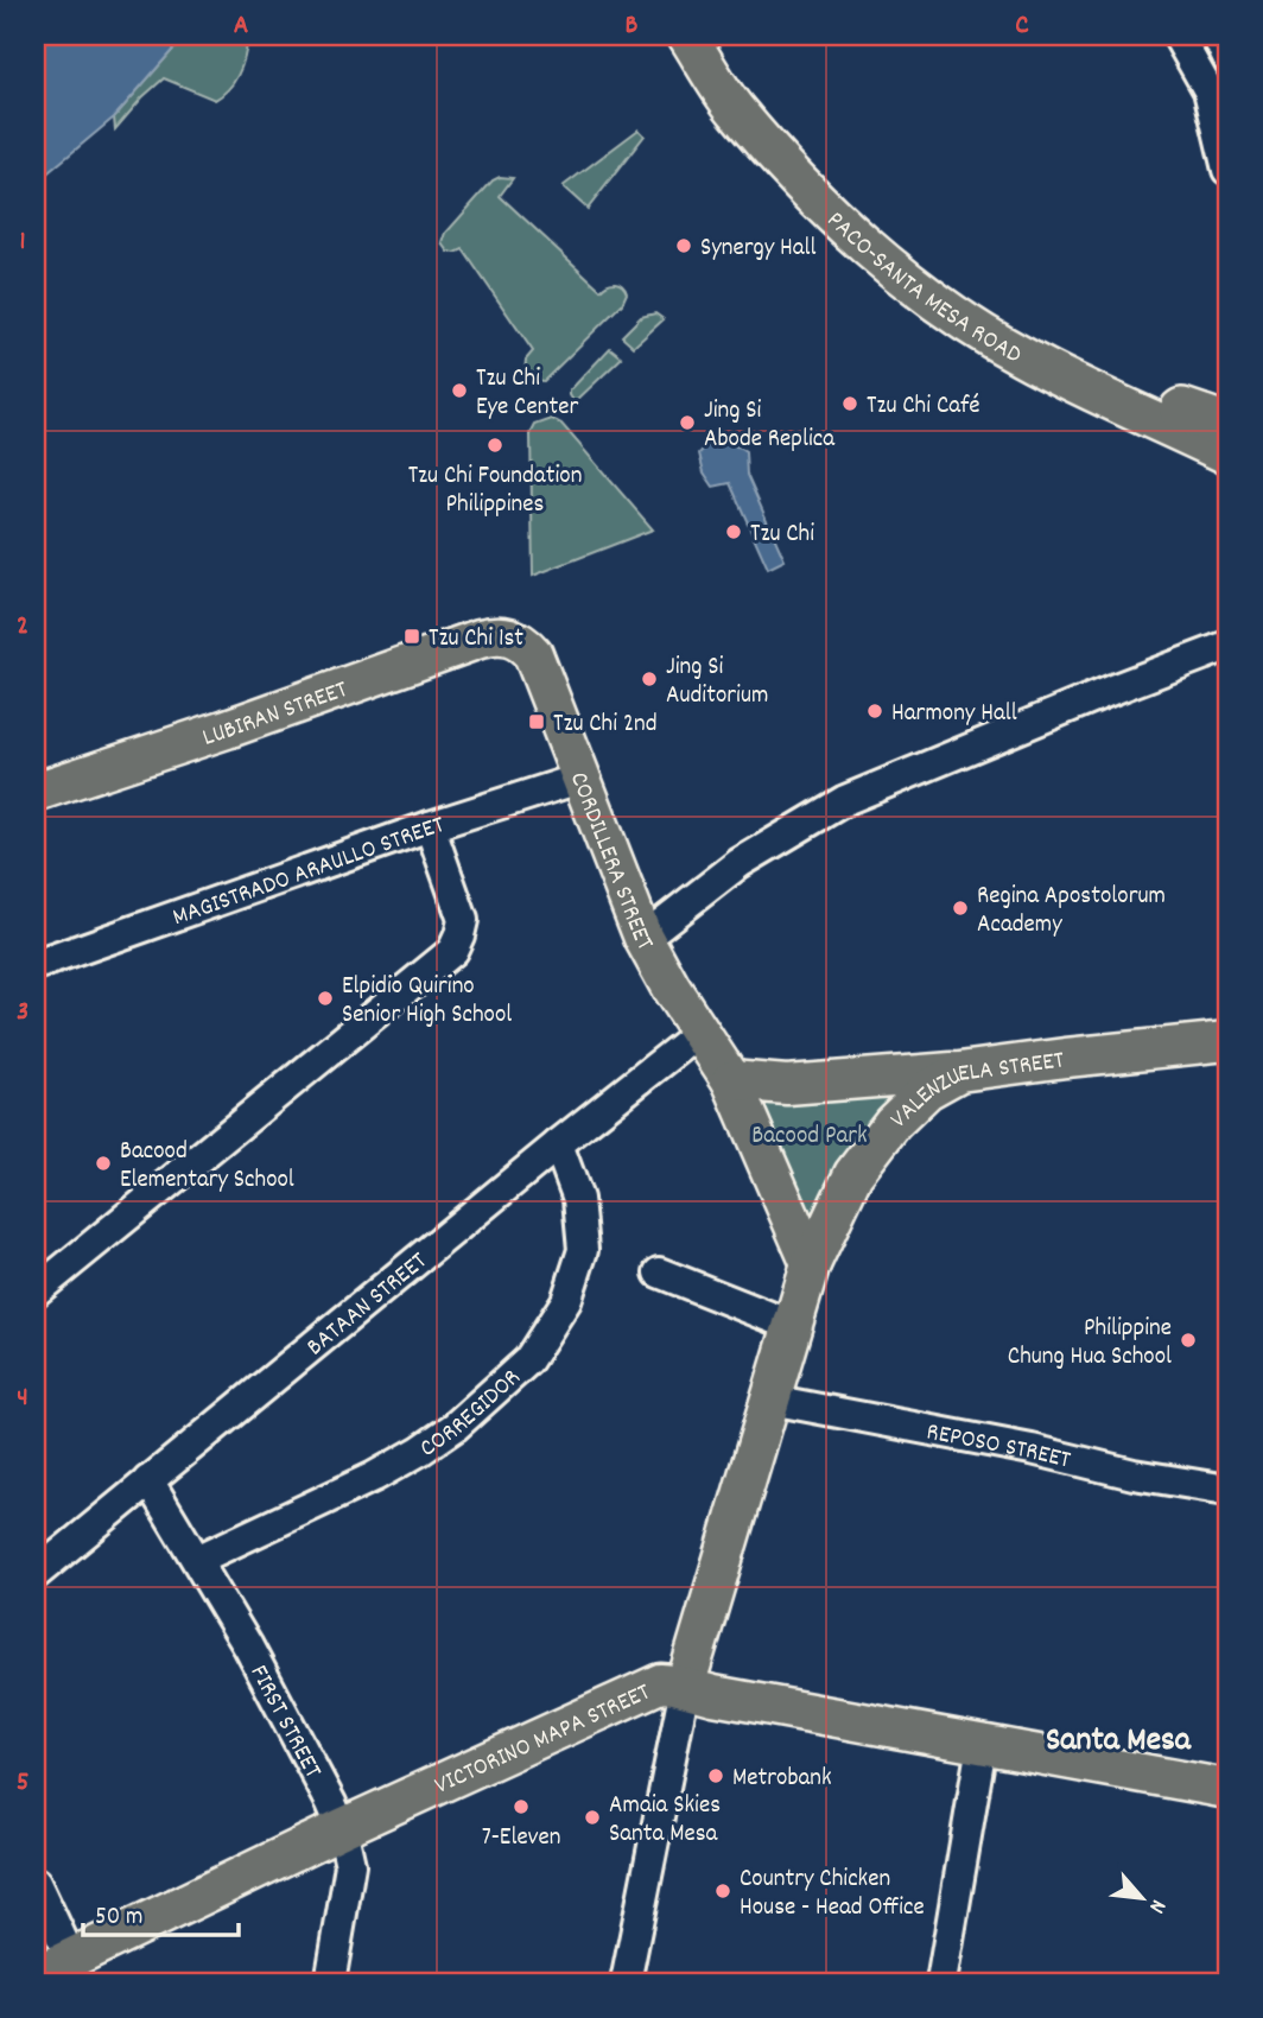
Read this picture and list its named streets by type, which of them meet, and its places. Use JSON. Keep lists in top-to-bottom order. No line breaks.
{"streets":{"main road":["PACO-SANTA MESA ROAD","LUBIRAN STREET","CORDILLERA STREET","VALENZUELA STREET","VICTORINO MAPA STREET"],"street":["MAGISTRADO ARAULLO STREET","BATAAN STREET","CORREGIDOR","REPOSO STREET","FIRST STREET"]},"crossings":[["LUBIRAN STREET","CORDILLERA STREET"],["CORDILLERA STREET","MAGISTRADO ARAULLO STREET"],["CORDILLERA STREET","BATAAN STREET"],["VALENZUELA STREET","REPOSO STREET"],["VALENZUELA STREET","VICTORINO MAPA STREET"],["BATAAN STREET","CORREGIDOR"],["BATAAN STREET","FIRST STREET"],["CORREGIDOR","FIRST STREET"],["FIRST STREET","VICTORINO MAPA STREET"]],"districts":["Santa Mesa"],"parks":["Bacood Park"],"places":{"other":["Synergy Hall","Tzu Chi Eye Center","Tzu Chi Café","Jing Si Abode Replica","Tzu Chi Foundation Philippines","Tzu Chi","Jing Si Auditorium","Harmony Hall","Regina Apostolorum Academy","Elpidio Quirino Senior High School","Bacood Elementary School","Philippine Chung Hua School","Metrobank","7-Eleven","Amaia Skies Santa Mesa","Country Chicken House - Head Office"],"transit":["Tzu Chi 1st","Tzu Chi 2nd"]},"scale_bar":"50 m","north":"bottom right","grid":{"columns":["A","B","C"],"rows":["1","2","3","4","5"]}}
